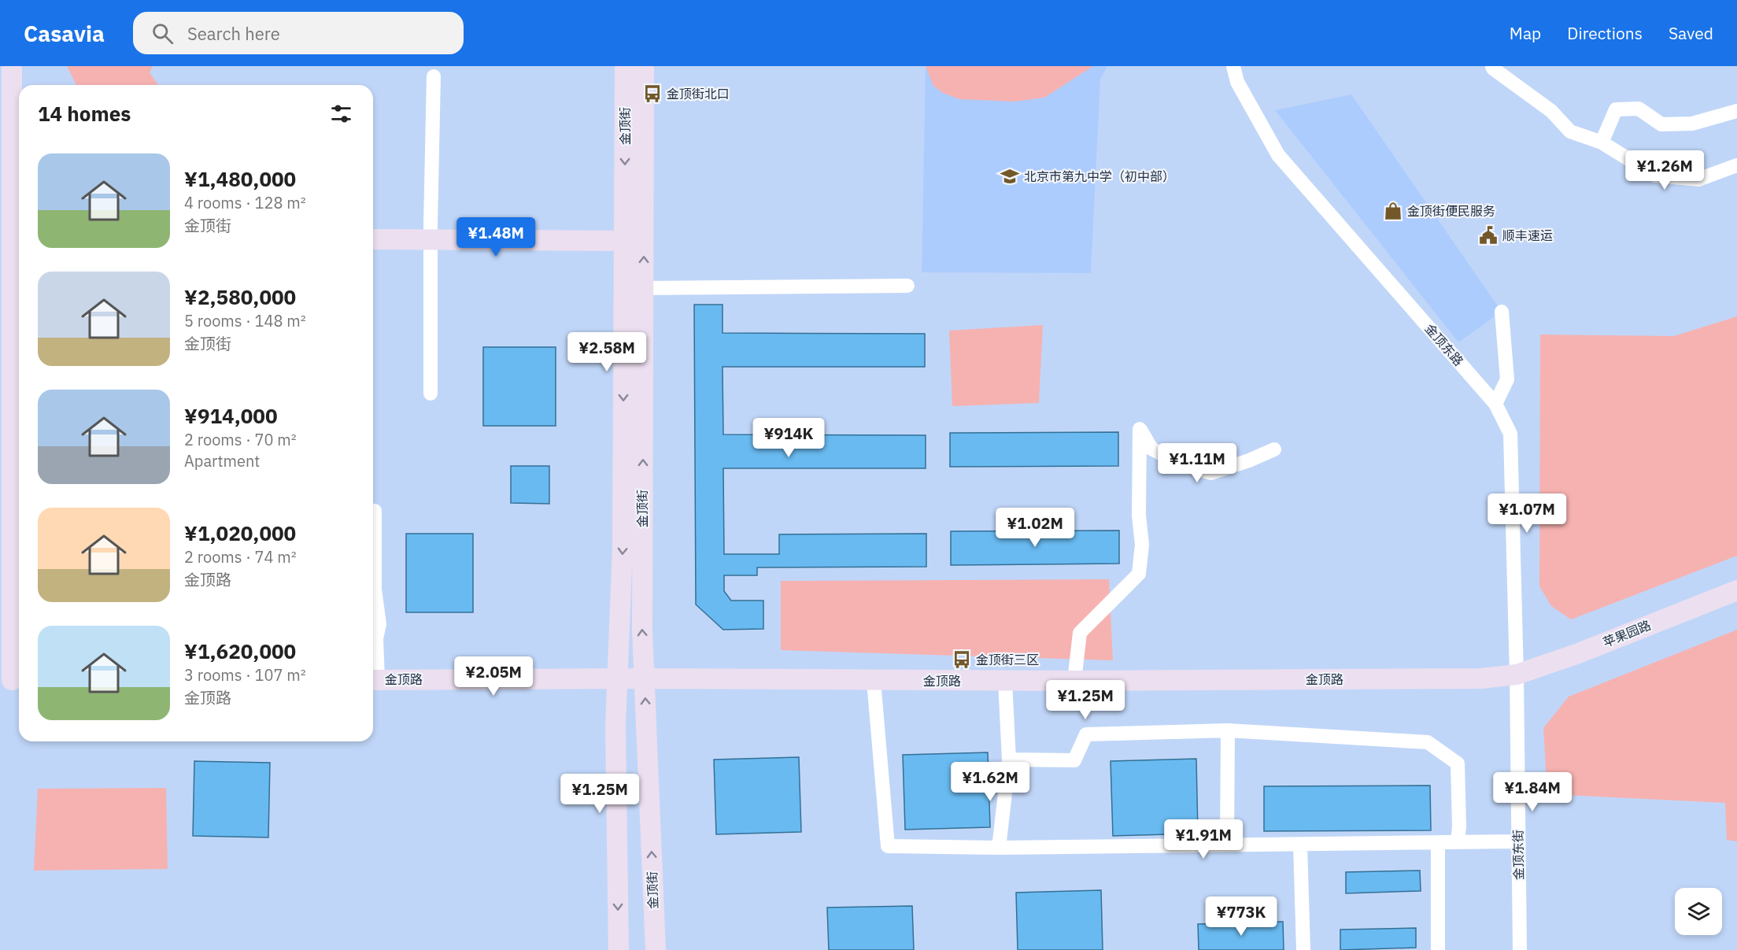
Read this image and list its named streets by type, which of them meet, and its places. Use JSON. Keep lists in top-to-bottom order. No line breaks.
{"streets":{"street":["金顶街","金顶东路","苹果园路","金顶路","金顶东街"]},"crossings":[["金顶街","金顶路"],["金顶东路","苹果园路"],["金顶东路","金顶路"],["金顶东路","金顶东街"],["苹果园路","金顶路"],["苹果园路","金顶东街"],["金顶路","金顶东街"]],"places":{"bus stop":["金顶街北口","金顶街三区"],"school or university":["北京市第九中学（初中部）"],"shop":["金顶街便民服务"],"public building":["顺丰速运"]},"page":{"header":"Casavia","search":"Search here","nav":["Map","Directions","Saved"],"heading":"14 homes","list":[{"name":"¥1,480,000","note":"4 rooms · 128 m² · 金顶街"},{"name":"¥2,580,000","note":"5 rooms · 148 m² · 金顶街"},{"name":"¥914,000","note":"2 rooms · 70 m² · Apartment"},{"name":"¥1,020,000","note":"2 rooms · 74 m² · 金顶路"},{"name":"¥1,620,000","note":"3 rooms · 107 m² · 金顶路"}],"price":["¥1.26M","¥1.48M","¥2.58M","¥914K","¥1.11M","¥1.07M","¥1.02M","¥2.05M","¥1.25M","¥1.62M","¥1.84M","¥1.25M","¥1.91M","¥773K"]}}
